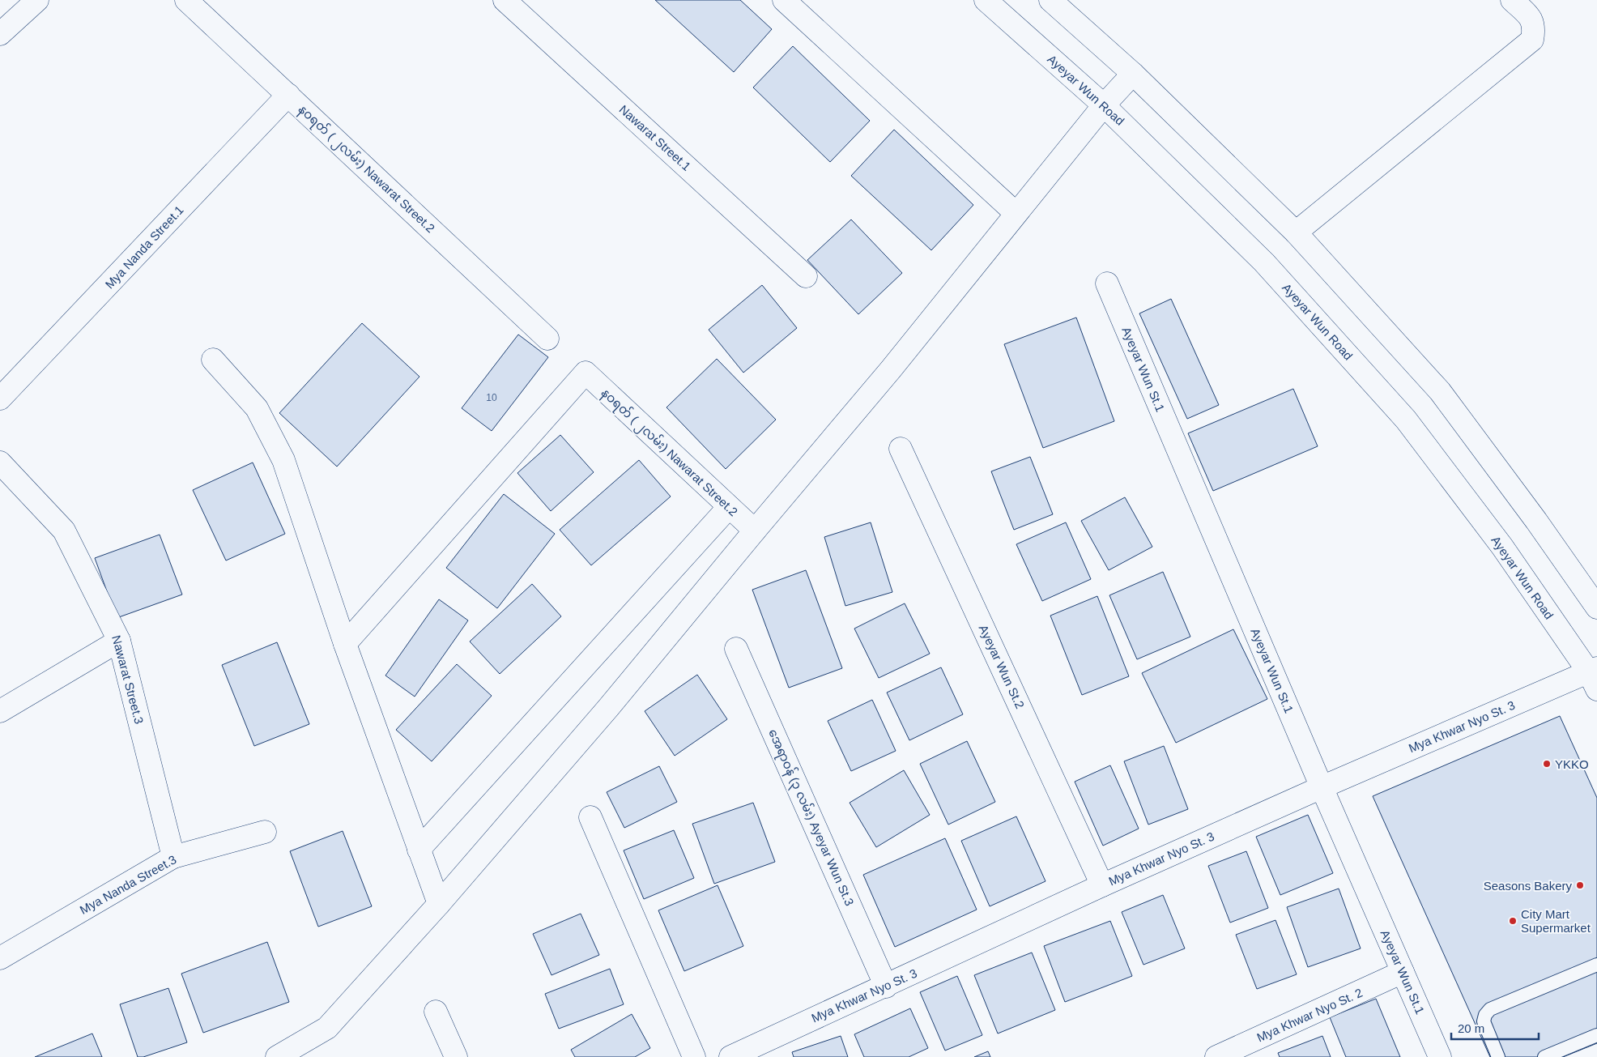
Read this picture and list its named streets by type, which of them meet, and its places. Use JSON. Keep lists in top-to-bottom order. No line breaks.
{"streets":{"street":["Ayeyar Wun Road","Nawarat Street.1","နဝရတ် ( ၂လမ်း) Nawarat Street.2","Mya Nanda Street.1","Ayeyar Wun St.1","Ayeyar Wun St.2","Nawarat Street.3","Mya Khwar Nyo St. 3","အေရာဝန် (၃ လမ်း) Ayeyar Wun St.3","Mya Nanda Street.3","Mya Khwar Nyo St. 2"]},"crossings":[["Ayeyar Wun Road","Mya Khwar Nyo St. 3"],["နဝရတ် ( ၂လမ်း) Nawarat Street.2","Mya Nanda Street.1"],["Ayeyar Wun St.1","Mya Khwar Nyo St. 3"],["Ayeyar Wun St.1","Mya Khwar Nyo St. 2"],["Ayeyar Wun St.2","Mya Khwar Nyo St. 3"],["Nawarat Street.3","Mya Nanda Street.3"],["Mya Khwar Nyo St. 3","အေရာဝန် (၃ လမ်း) Ayeyar Wun St.3"]],"places":["YKKO","Seasons Bakery","City Mart Supermarket"],"house_numbers":["10"],"scale_bar":"20 m"}
